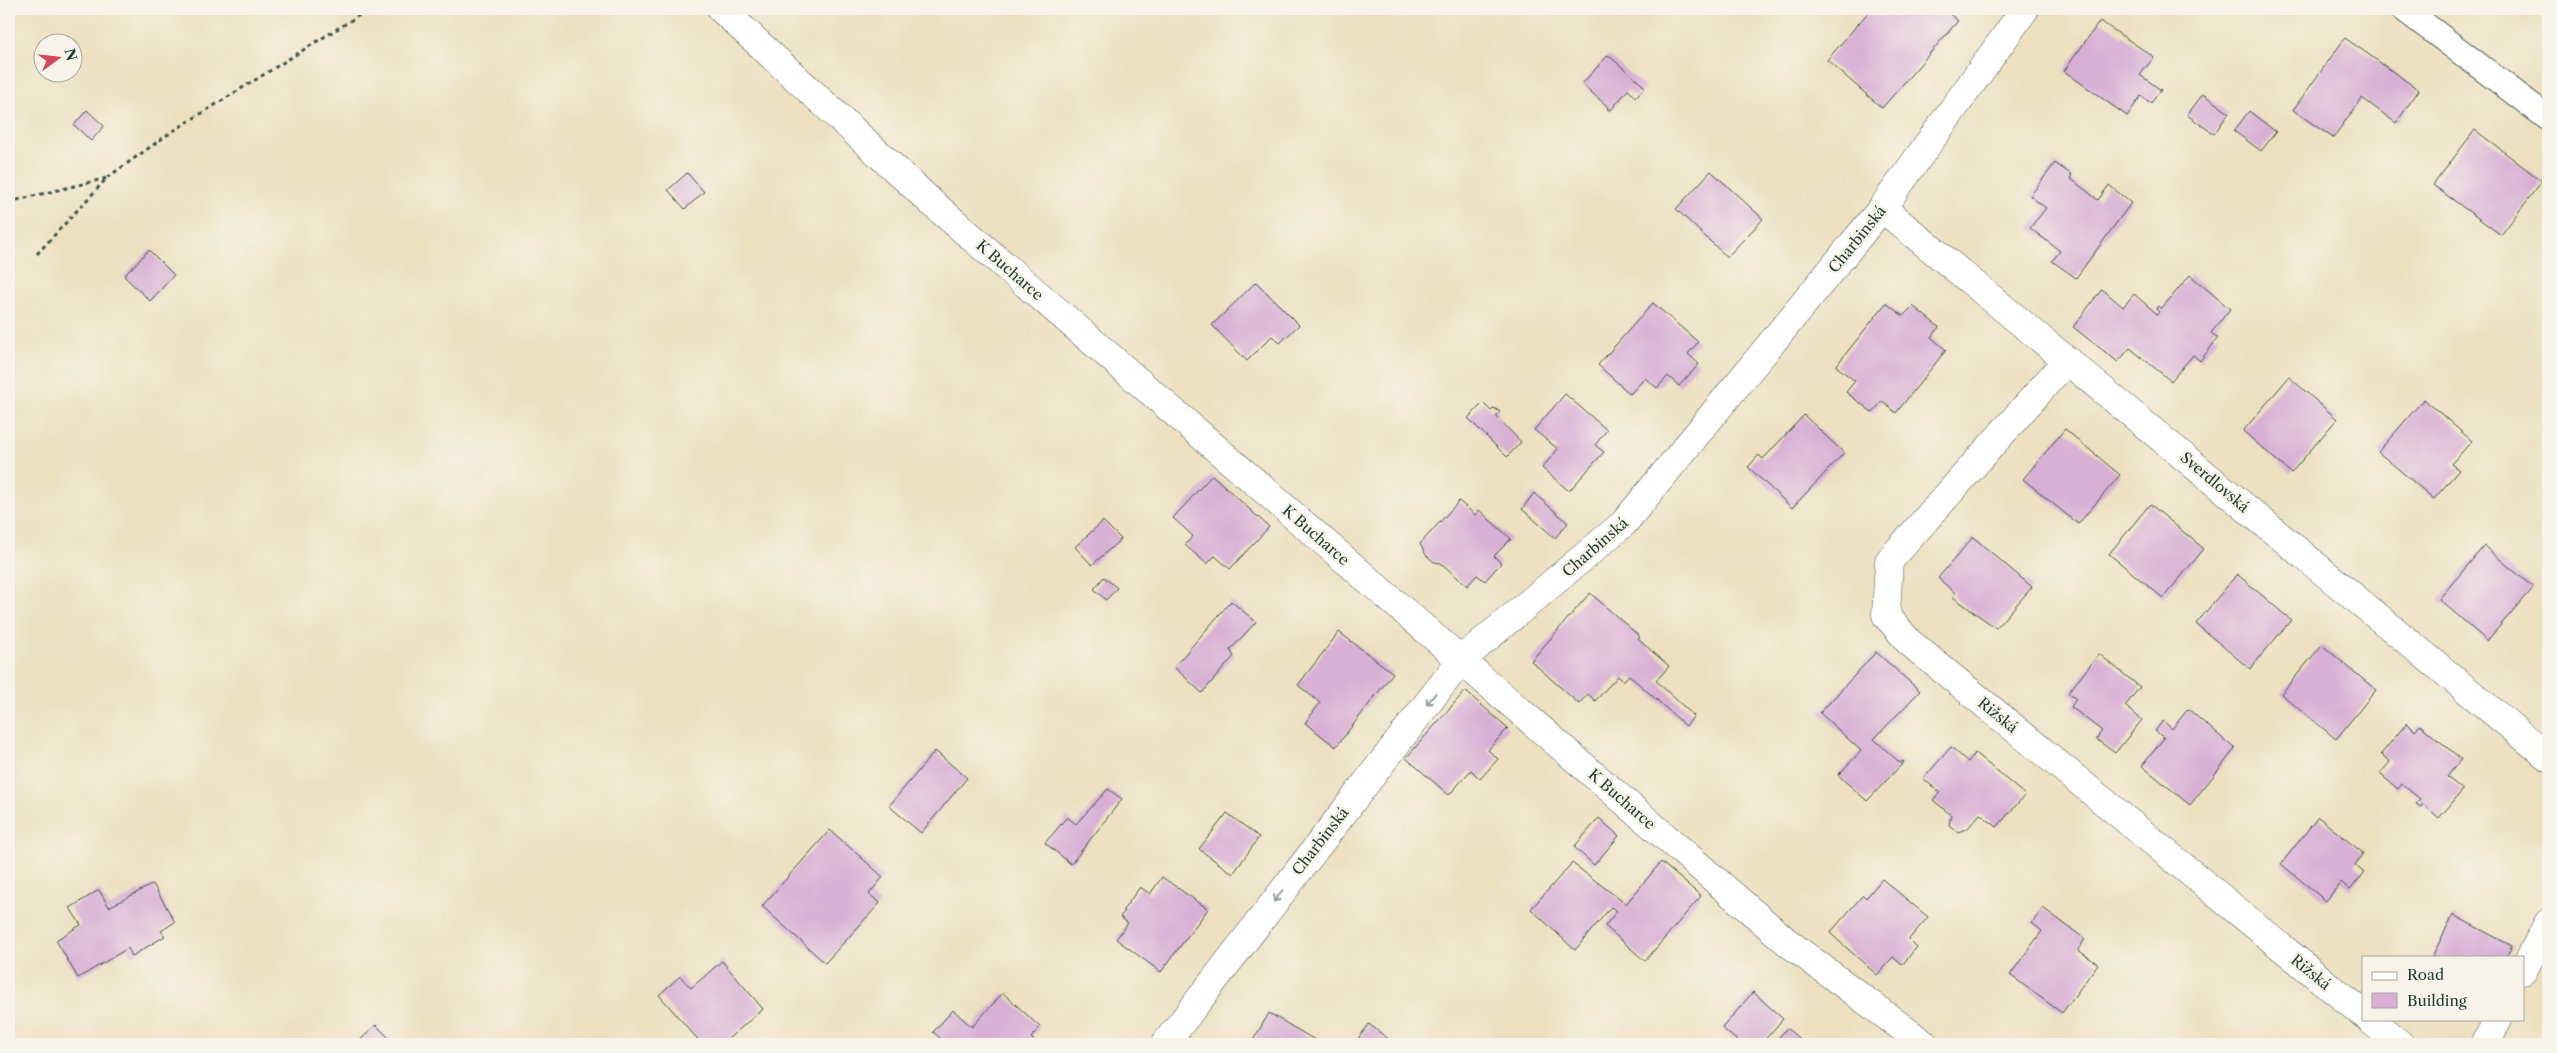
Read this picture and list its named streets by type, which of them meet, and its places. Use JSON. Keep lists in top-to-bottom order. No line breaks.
{"streets":{"street":["Charbinská","K Bucharce","Sverdlovská","Rižská"]},"crossings":[["Charbinská","K Bucharce"],["Charbinská","Sverdlovská"],["Sverdlovská","Rižská"]],"one_way":["Charbinská"],"legend":["Road","Building"],"north":"right"}
